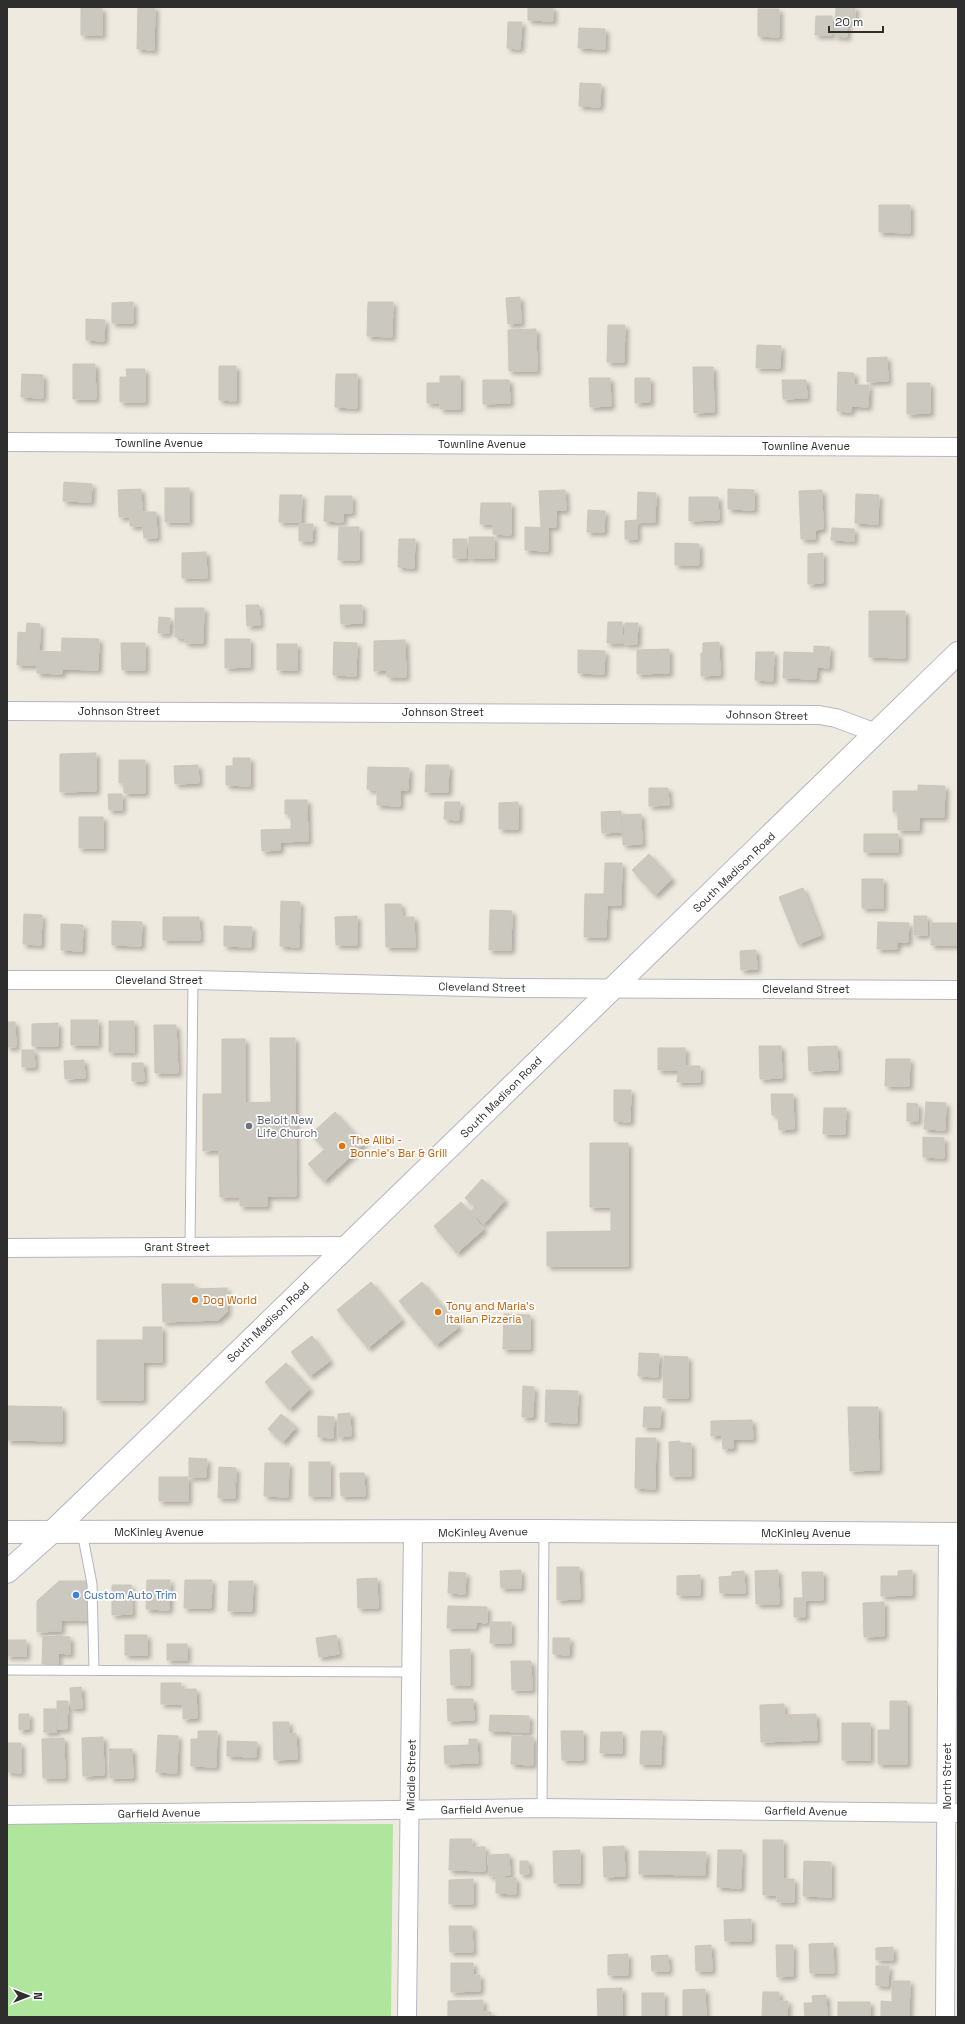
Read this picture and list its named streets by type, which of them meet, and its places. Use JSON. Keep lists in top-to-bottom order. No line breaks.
{"streets":{"main road":["South Madison Road","McKinley Avenue"],"street":["Townline Avenue","Johnson Street","Cleveland Street","Grant Street","Middle Street","North Street","Garfield Avenue"]},"crossings":[["Johnson Street","South Madison Road"],["South Madison Road","Cleveland Street"],["South Madison Road","Grant Street"],["South Madison Road","McKinley Avenue"],["McKinley Avenue","Middle Street"],["McKinley Avenue","North Street"],["Middle Street","Garfield Avenue"],["North Street","Garfield Avenue"]],"places":["Beloit New Life Church","The Alibi - Bonnie's Bar & Grill","Dog World","Tony and Maria's Italian Pizzeria","Custom Auto Trim"],"scale_bar":"20 m","north":"right"}
